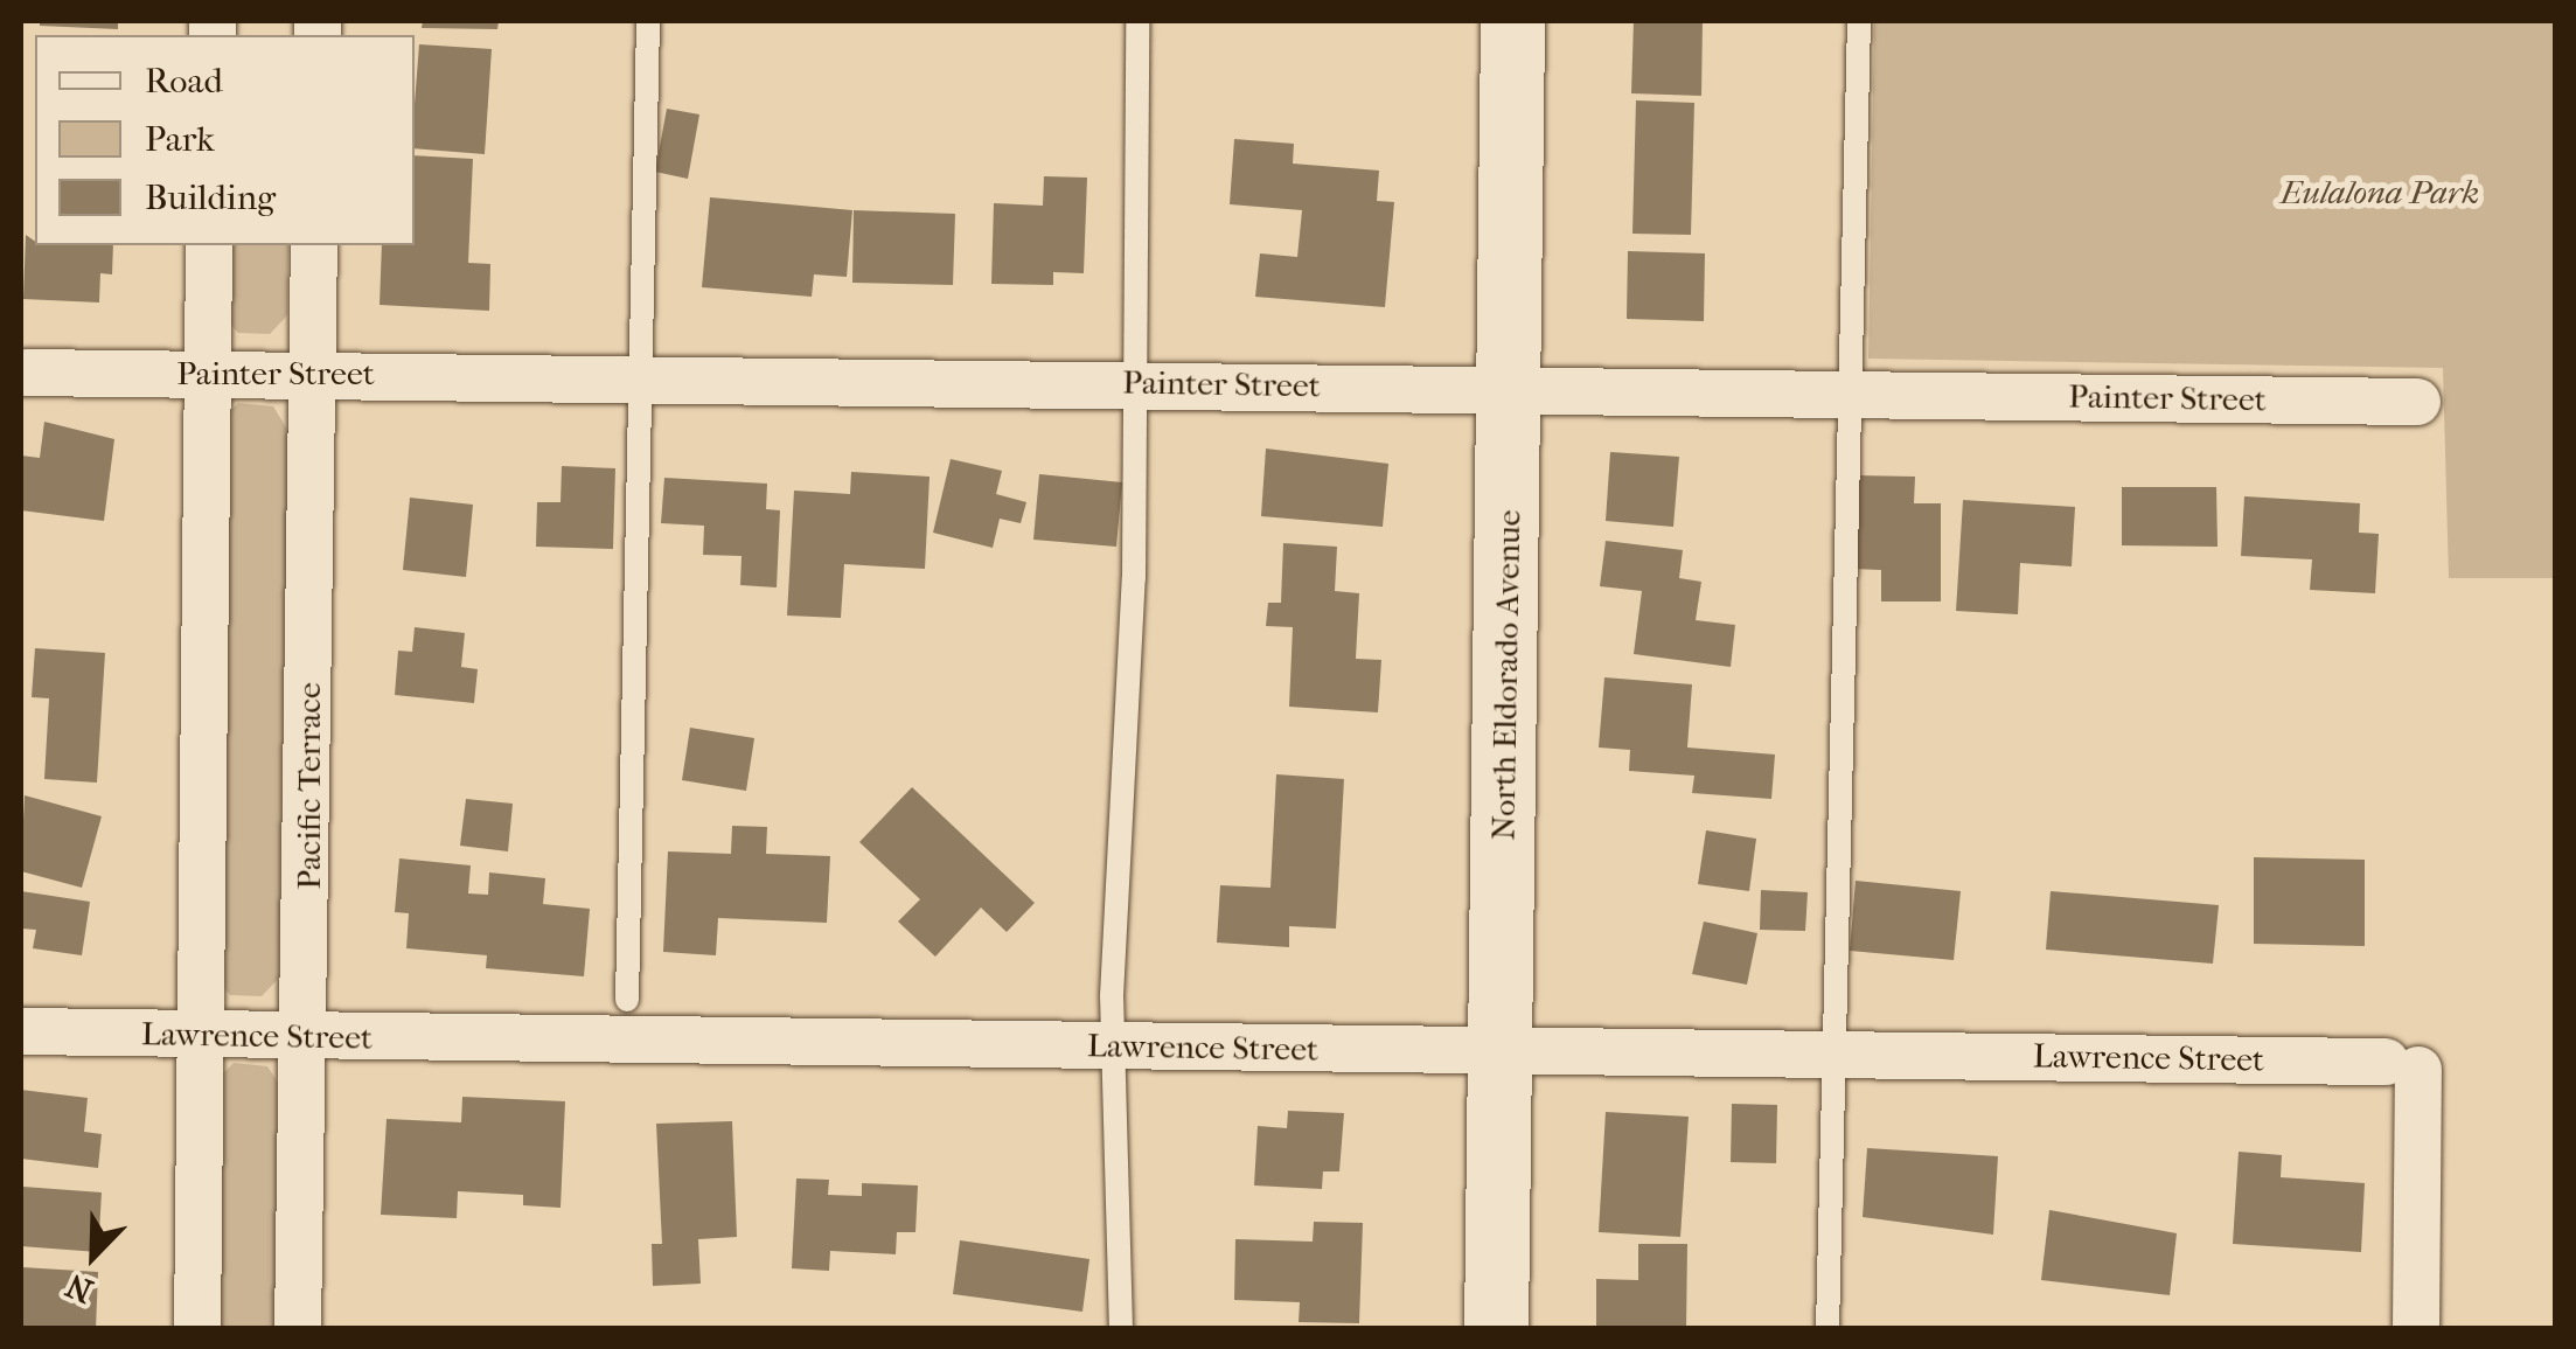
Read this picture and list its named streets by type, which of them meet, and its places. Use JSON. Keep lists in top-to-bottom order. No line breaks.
{"streets":{"street":["Painter Street","North Eldorado Avenue","Pacific Terrace","Lawrence Street"]},"crossings":[["Painter Street","North Eldorado Avenue"],["Painter Street","Pacific Terrace"],["North Eldorado Avenue","Lawrence Street"],["Pacific Terrace","Lawrence Street"]],"parks":["Eulalona Park"],"legend":["Road","Park","Building"],"north":"bottom left"}
